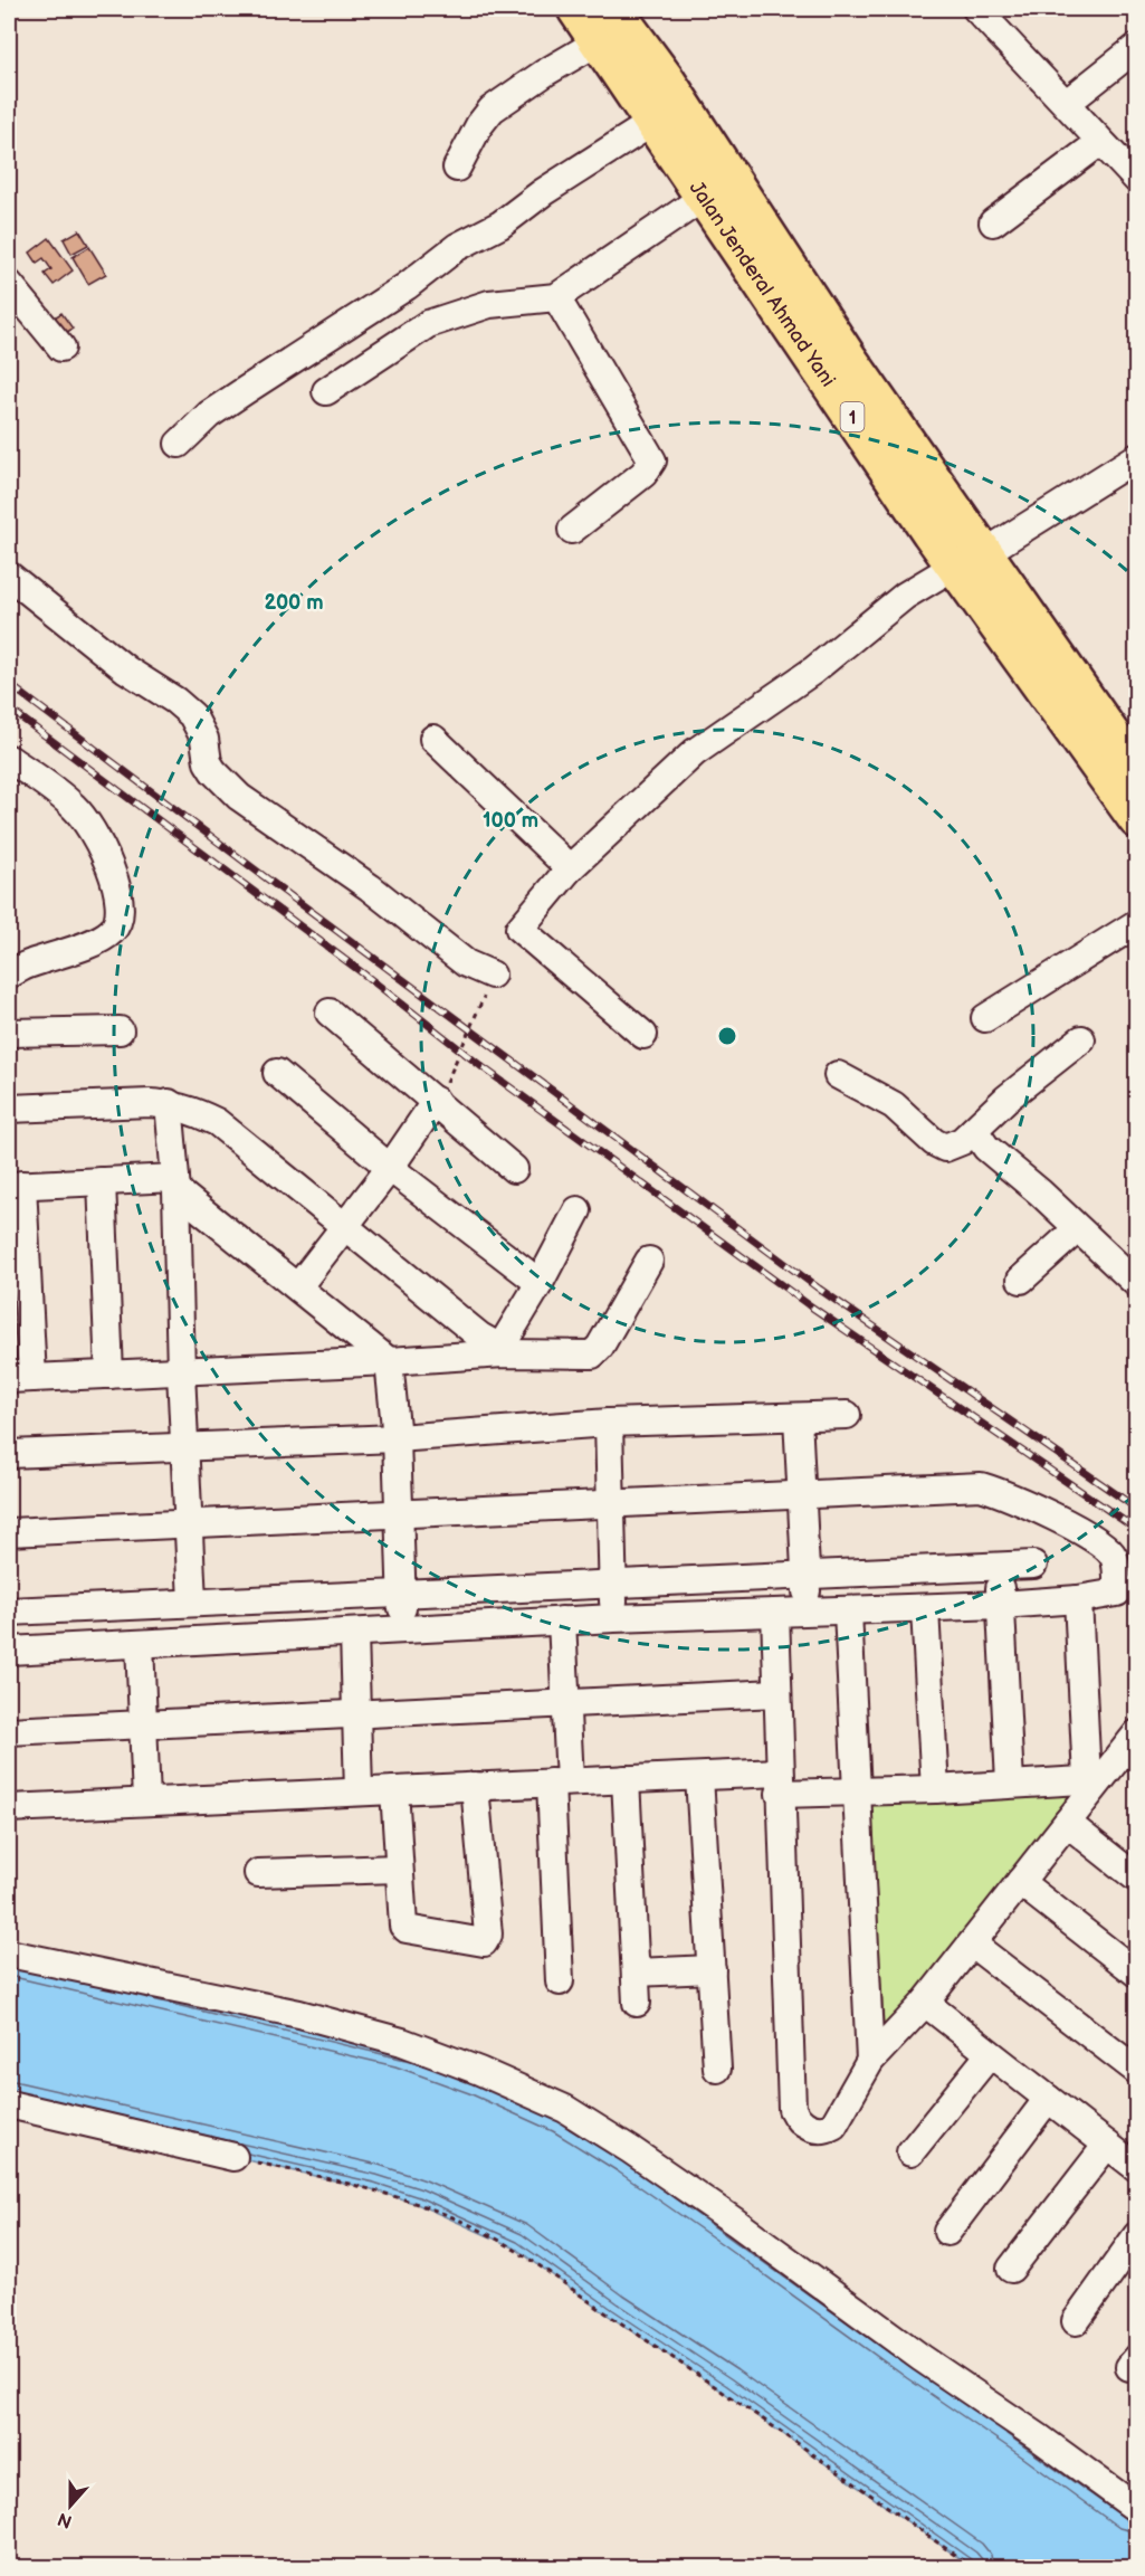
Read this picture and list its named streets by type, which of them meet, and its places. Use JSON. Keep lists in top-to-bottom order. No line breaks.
{"streets":{"highway":["Jalan Jenderal Ahmad Yani","1"]},"north":"bottom","rings":["200 m","100 m"]}
